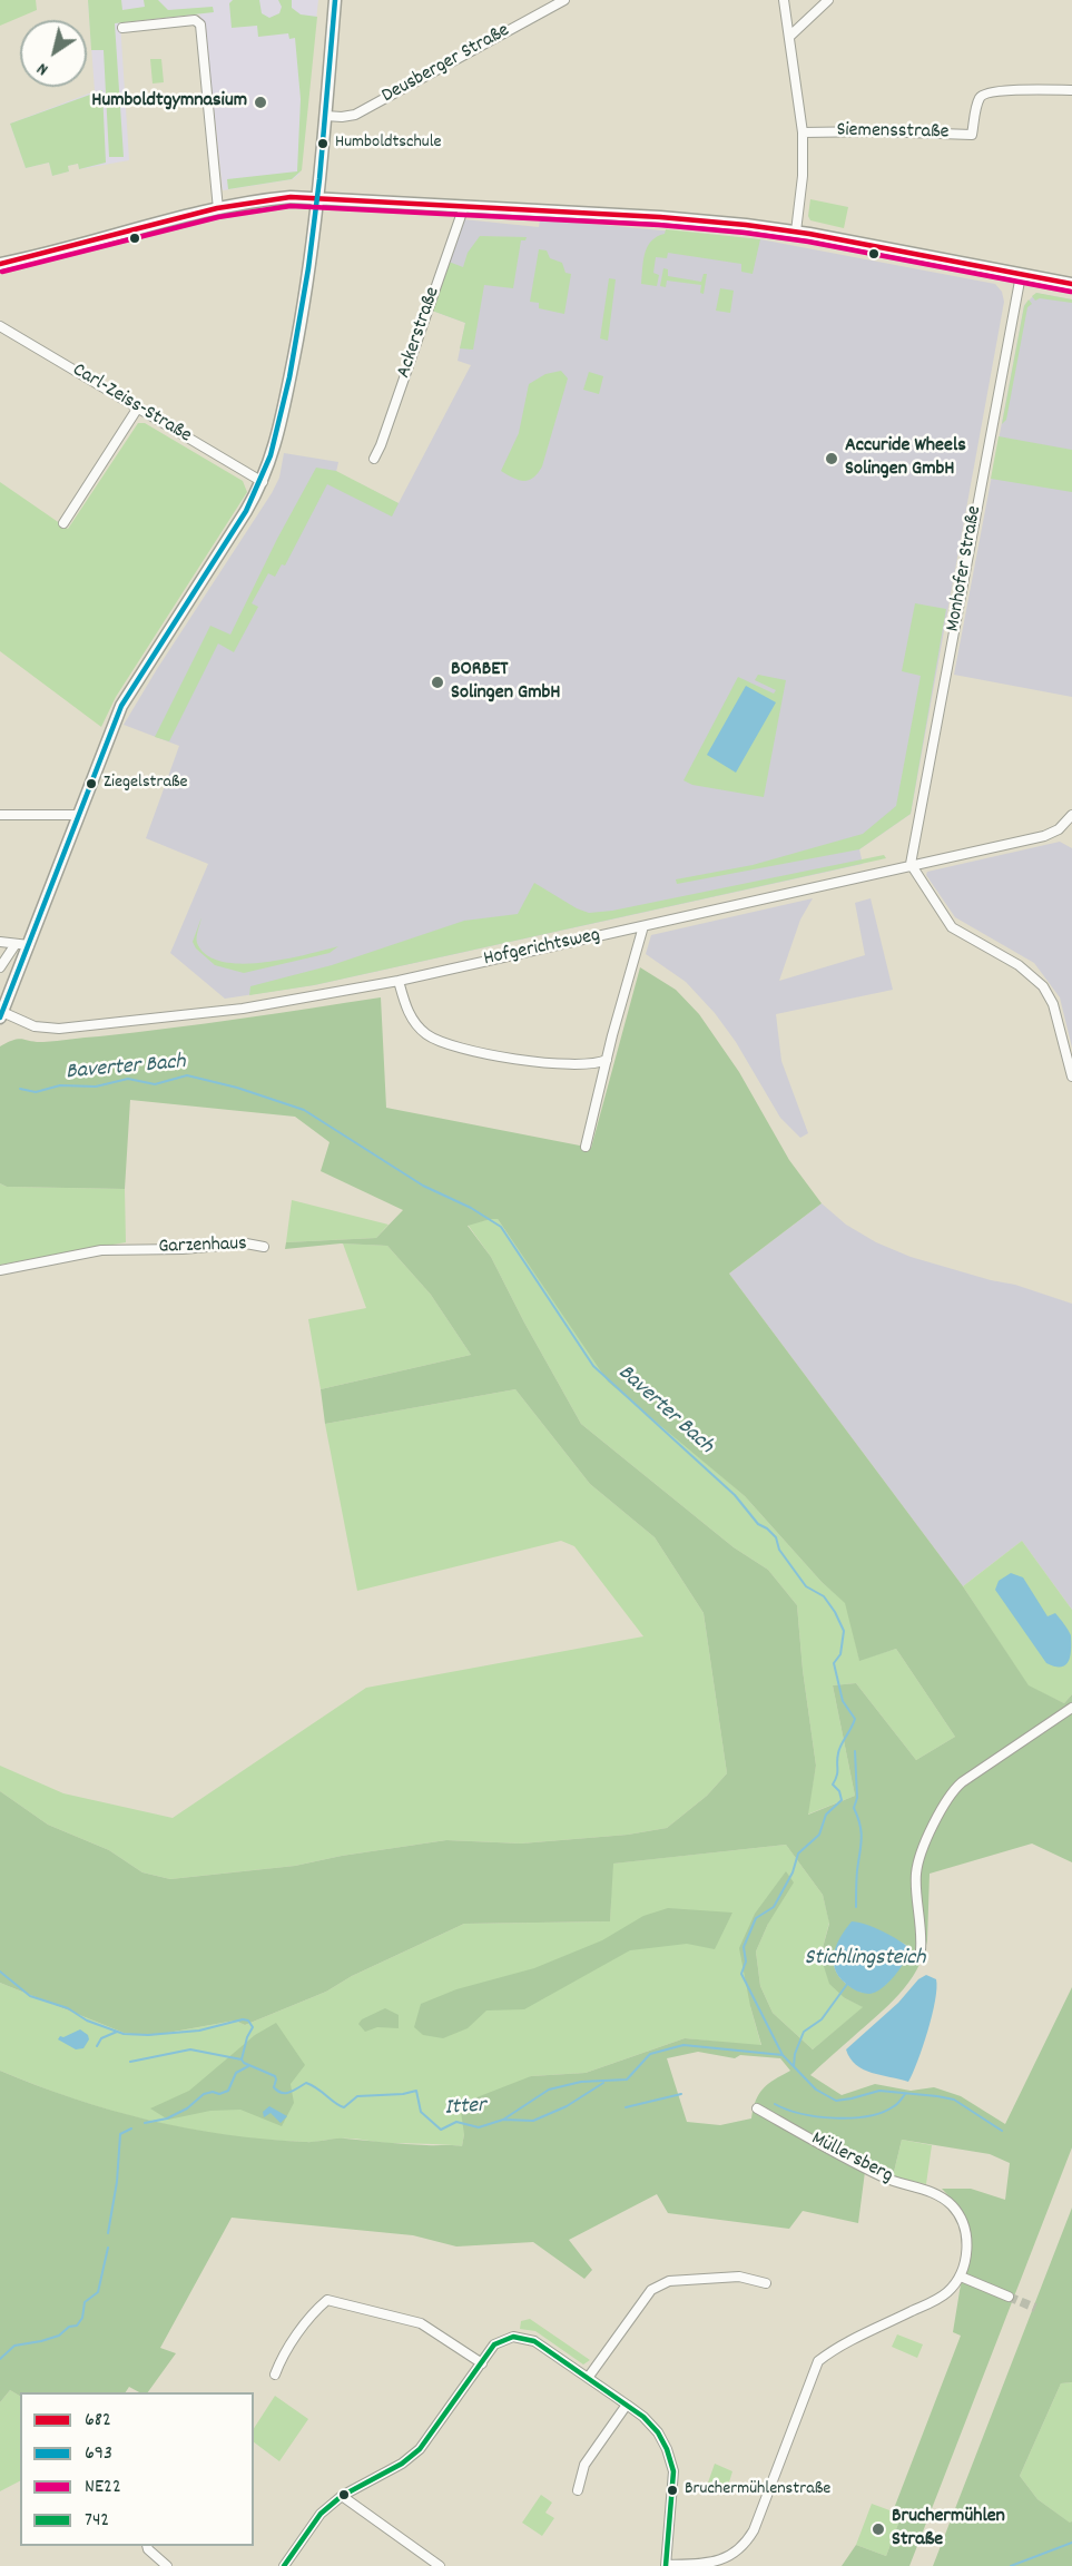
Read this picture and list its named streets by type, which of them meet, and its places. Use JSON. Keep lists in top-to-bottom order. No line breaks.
{"streets":{"street":["Deusberger Straße","Siemensstraße","Ackerstraße","Carl-Zeiss-Straße","Monhofer Straße","Hofgerichtsweg","Garzenhaus","Müllersberg"]},"crossings":[["Monhofer Straße","Hofgerichtsweg"]],"water":["Baverter Bach","Stichlingsteich","Itter"],"places":["Humboldtgymnasium","Humboldtschule","Accuride Wheels Solingen GmbH","BORBET Solingen GmbH","Ziegelstraße","Bruchermühlenstraße","Bruchermühlen Straße"],"lines":["transit line 693","transit line 682","transit line NE22","transit line 742"],"legend":["682","693","NE22","742"],"north":"bottom left"}
